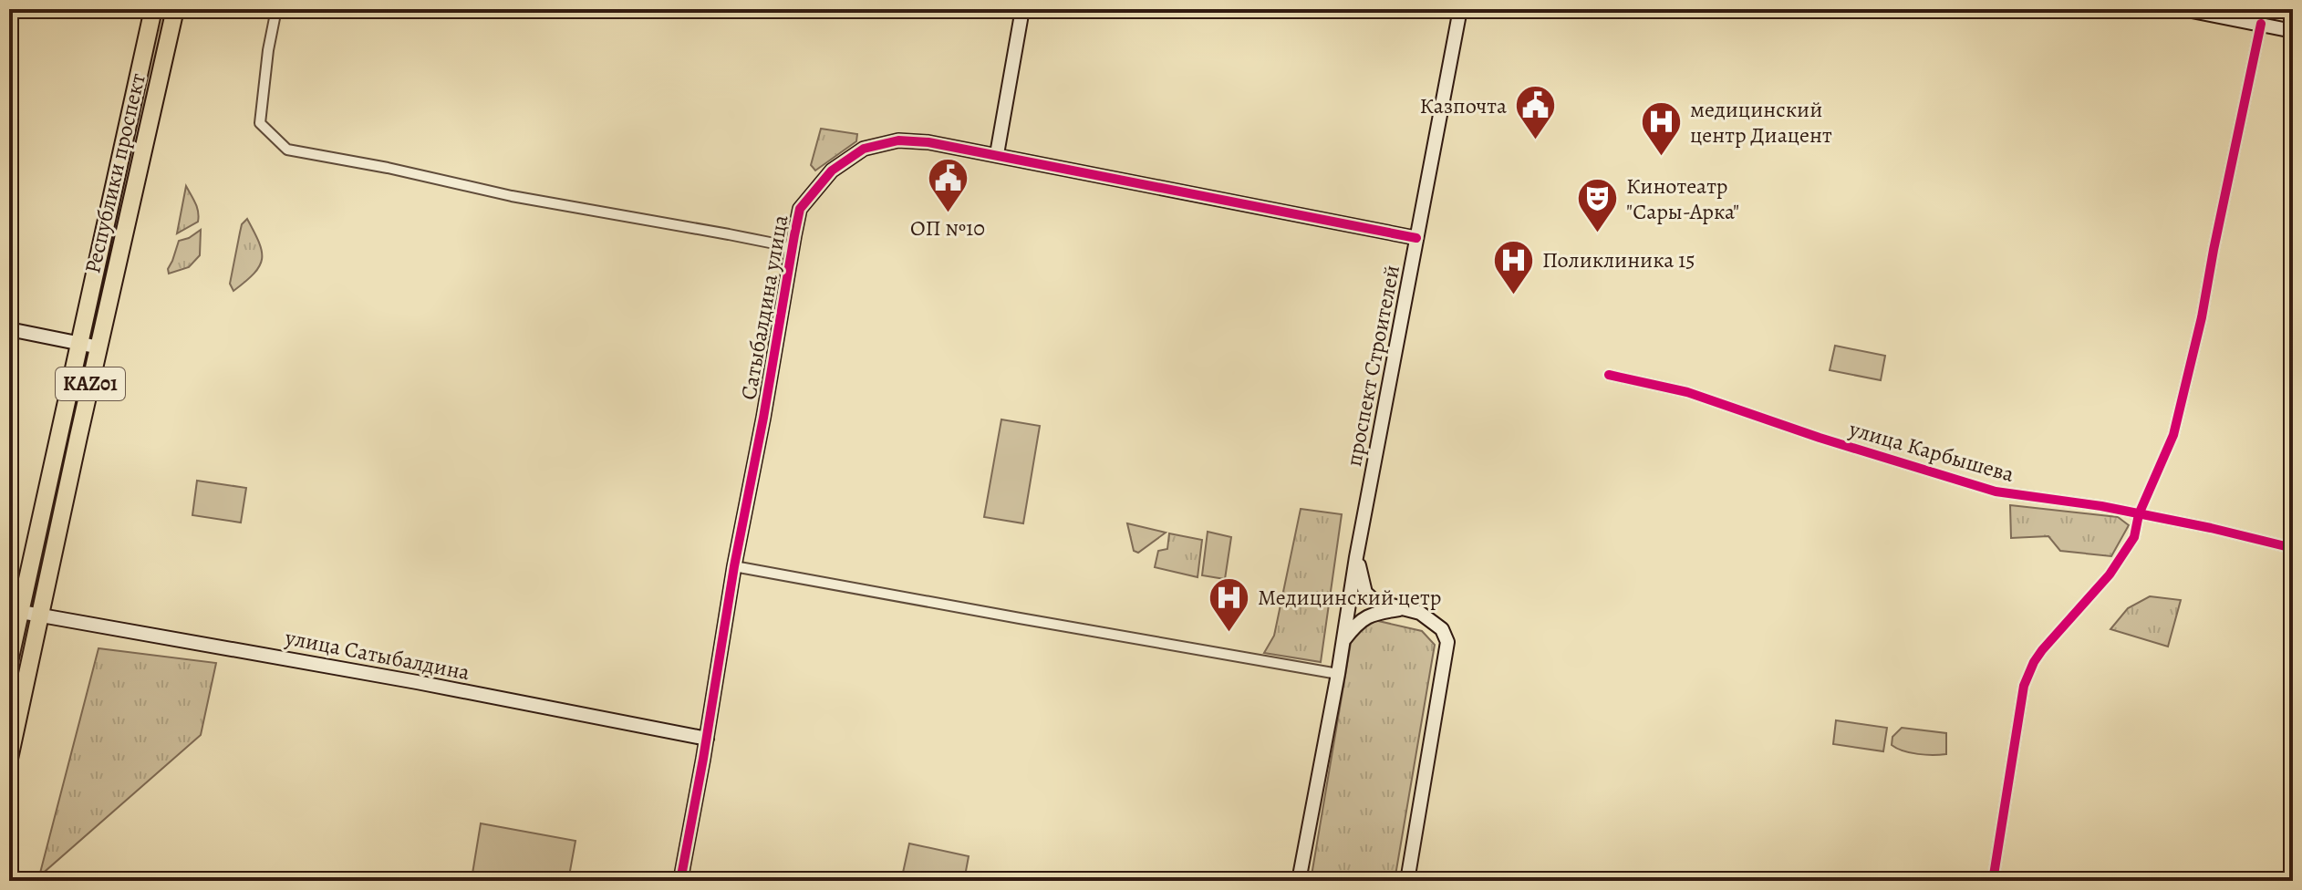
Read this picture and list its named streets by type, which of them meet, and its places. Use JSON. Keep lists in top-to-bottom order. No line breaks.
{"streets":{"highway":["Республики проспект","KАZ01"],"street":["Сатыбалдина улица","проспект Строителей","улица Карбышева","улица Сатыбалдина"]},"crossings":[["Республики проспект","улица Сатыбалдина"],["Сатыбалдина улица","проспект Строителей"],["Сатыбалдина улица","улица Сатыбалдина"]],"places":{"public building":["Казпочта","ОП №10"],"hospital":["медицинский центр Диацент","Поликлиника 15","Медицинский цетр"],"theatre":["Кинотеатр \"Сары-Арка\""]}}
